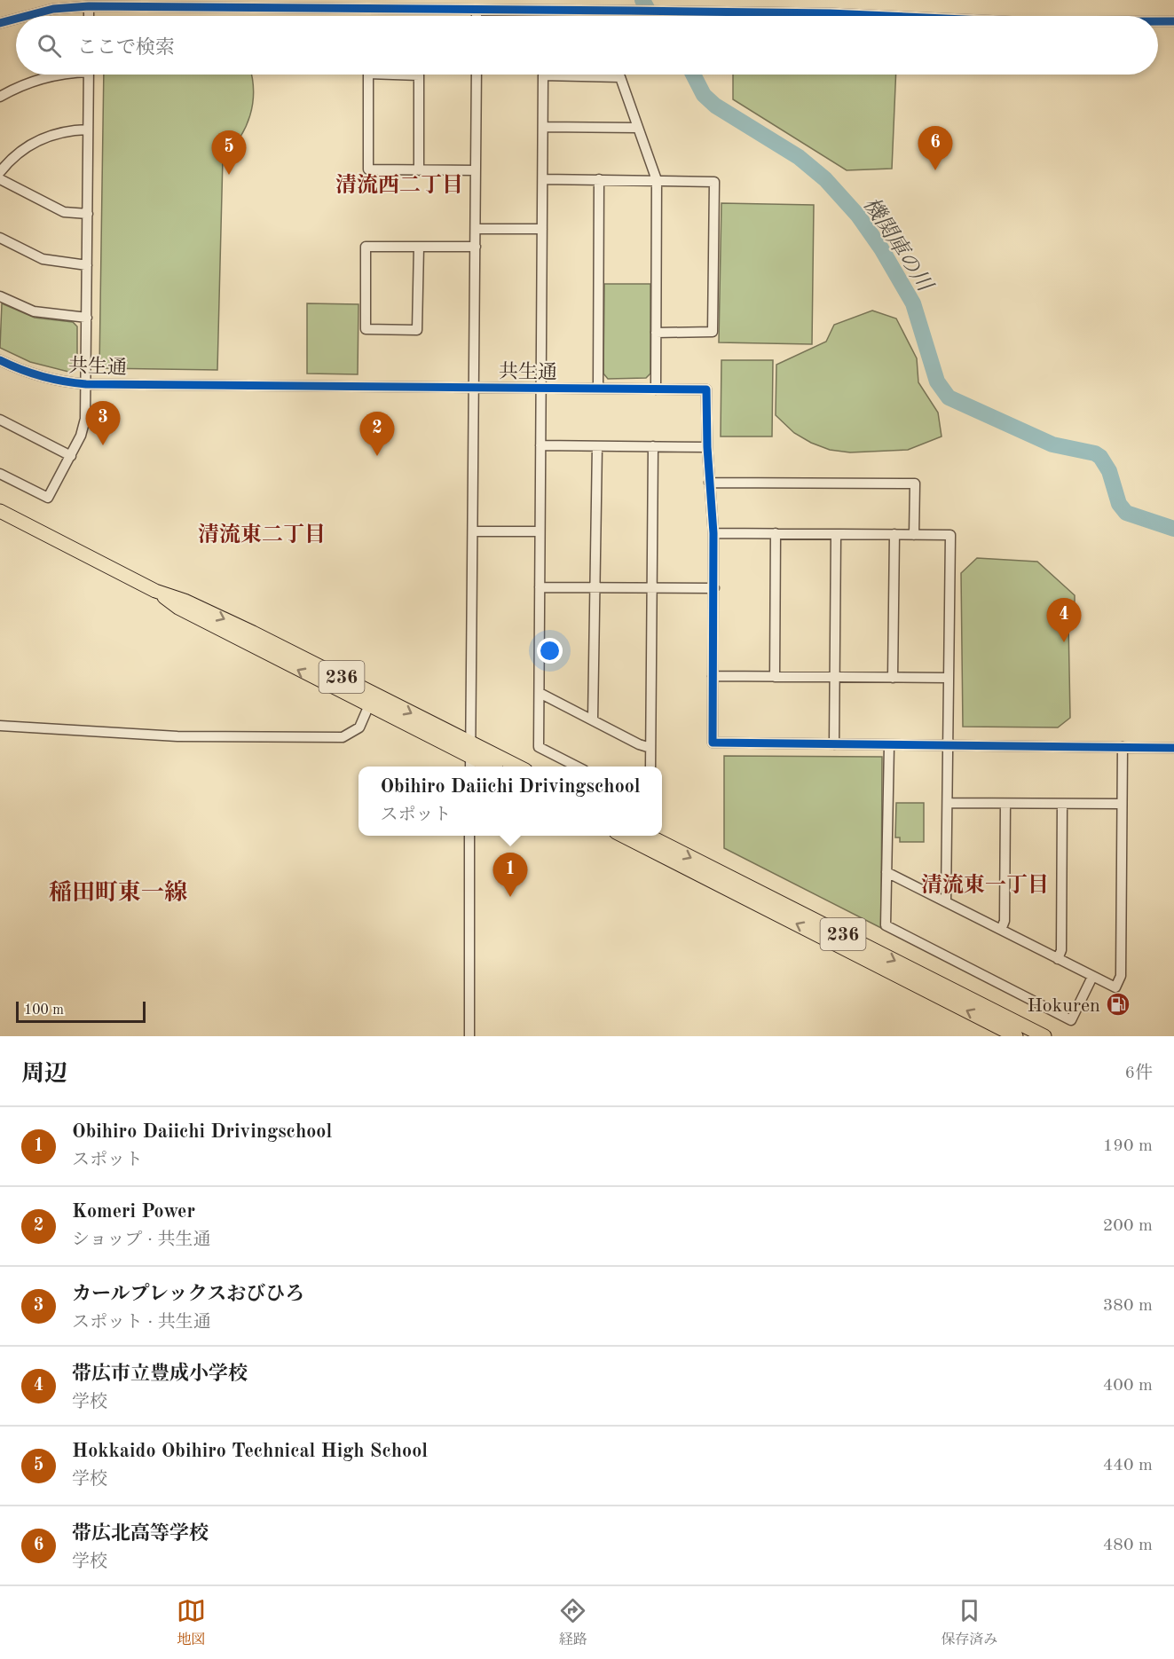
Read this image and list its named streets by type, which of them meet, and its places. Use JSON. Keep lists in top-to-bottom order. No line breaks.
{"streets":{"highway":["236"],"street":["共生通"]},"districts":["清流西二丁目","清流東二丁目","清流東一丁目","稲田町東一線"],"water":["機関庫の川"],"places":{"fuel station":["Hokuren"]},"scale_bar":"100 m","page":{"search":"ここで検索","pins":["6","5","3","2","4","1"],"popup":["Obihiro Daiichi Drivingschool","スポット"],"scale":"100 m","heading":["周辺","6件"],"list":[{"mark":"1","name":"Obihiro Daiichi Drivingschool","note":"スポット","value":"190 m"},{"mark":"2","name":"Komeri Power","note":"ショップ · 共生通","value":"200 m"},{"mark":"3","name":"カールプレックスおびひろ","note":"スポット · 共生通","value":"380 m"},{"mark":"4","name":"帯広市立豊成小学校","note":"学校","value":"400 m"},{"mark":"5","name":"Hokkaido Obihiro Technical High School","note":"学校","value":"440 m"},{"mark":"6","name":"帯広北高等学校","note":"学校","value":"480 m"}],"nav":["地図","経路","保存済み"]}}
